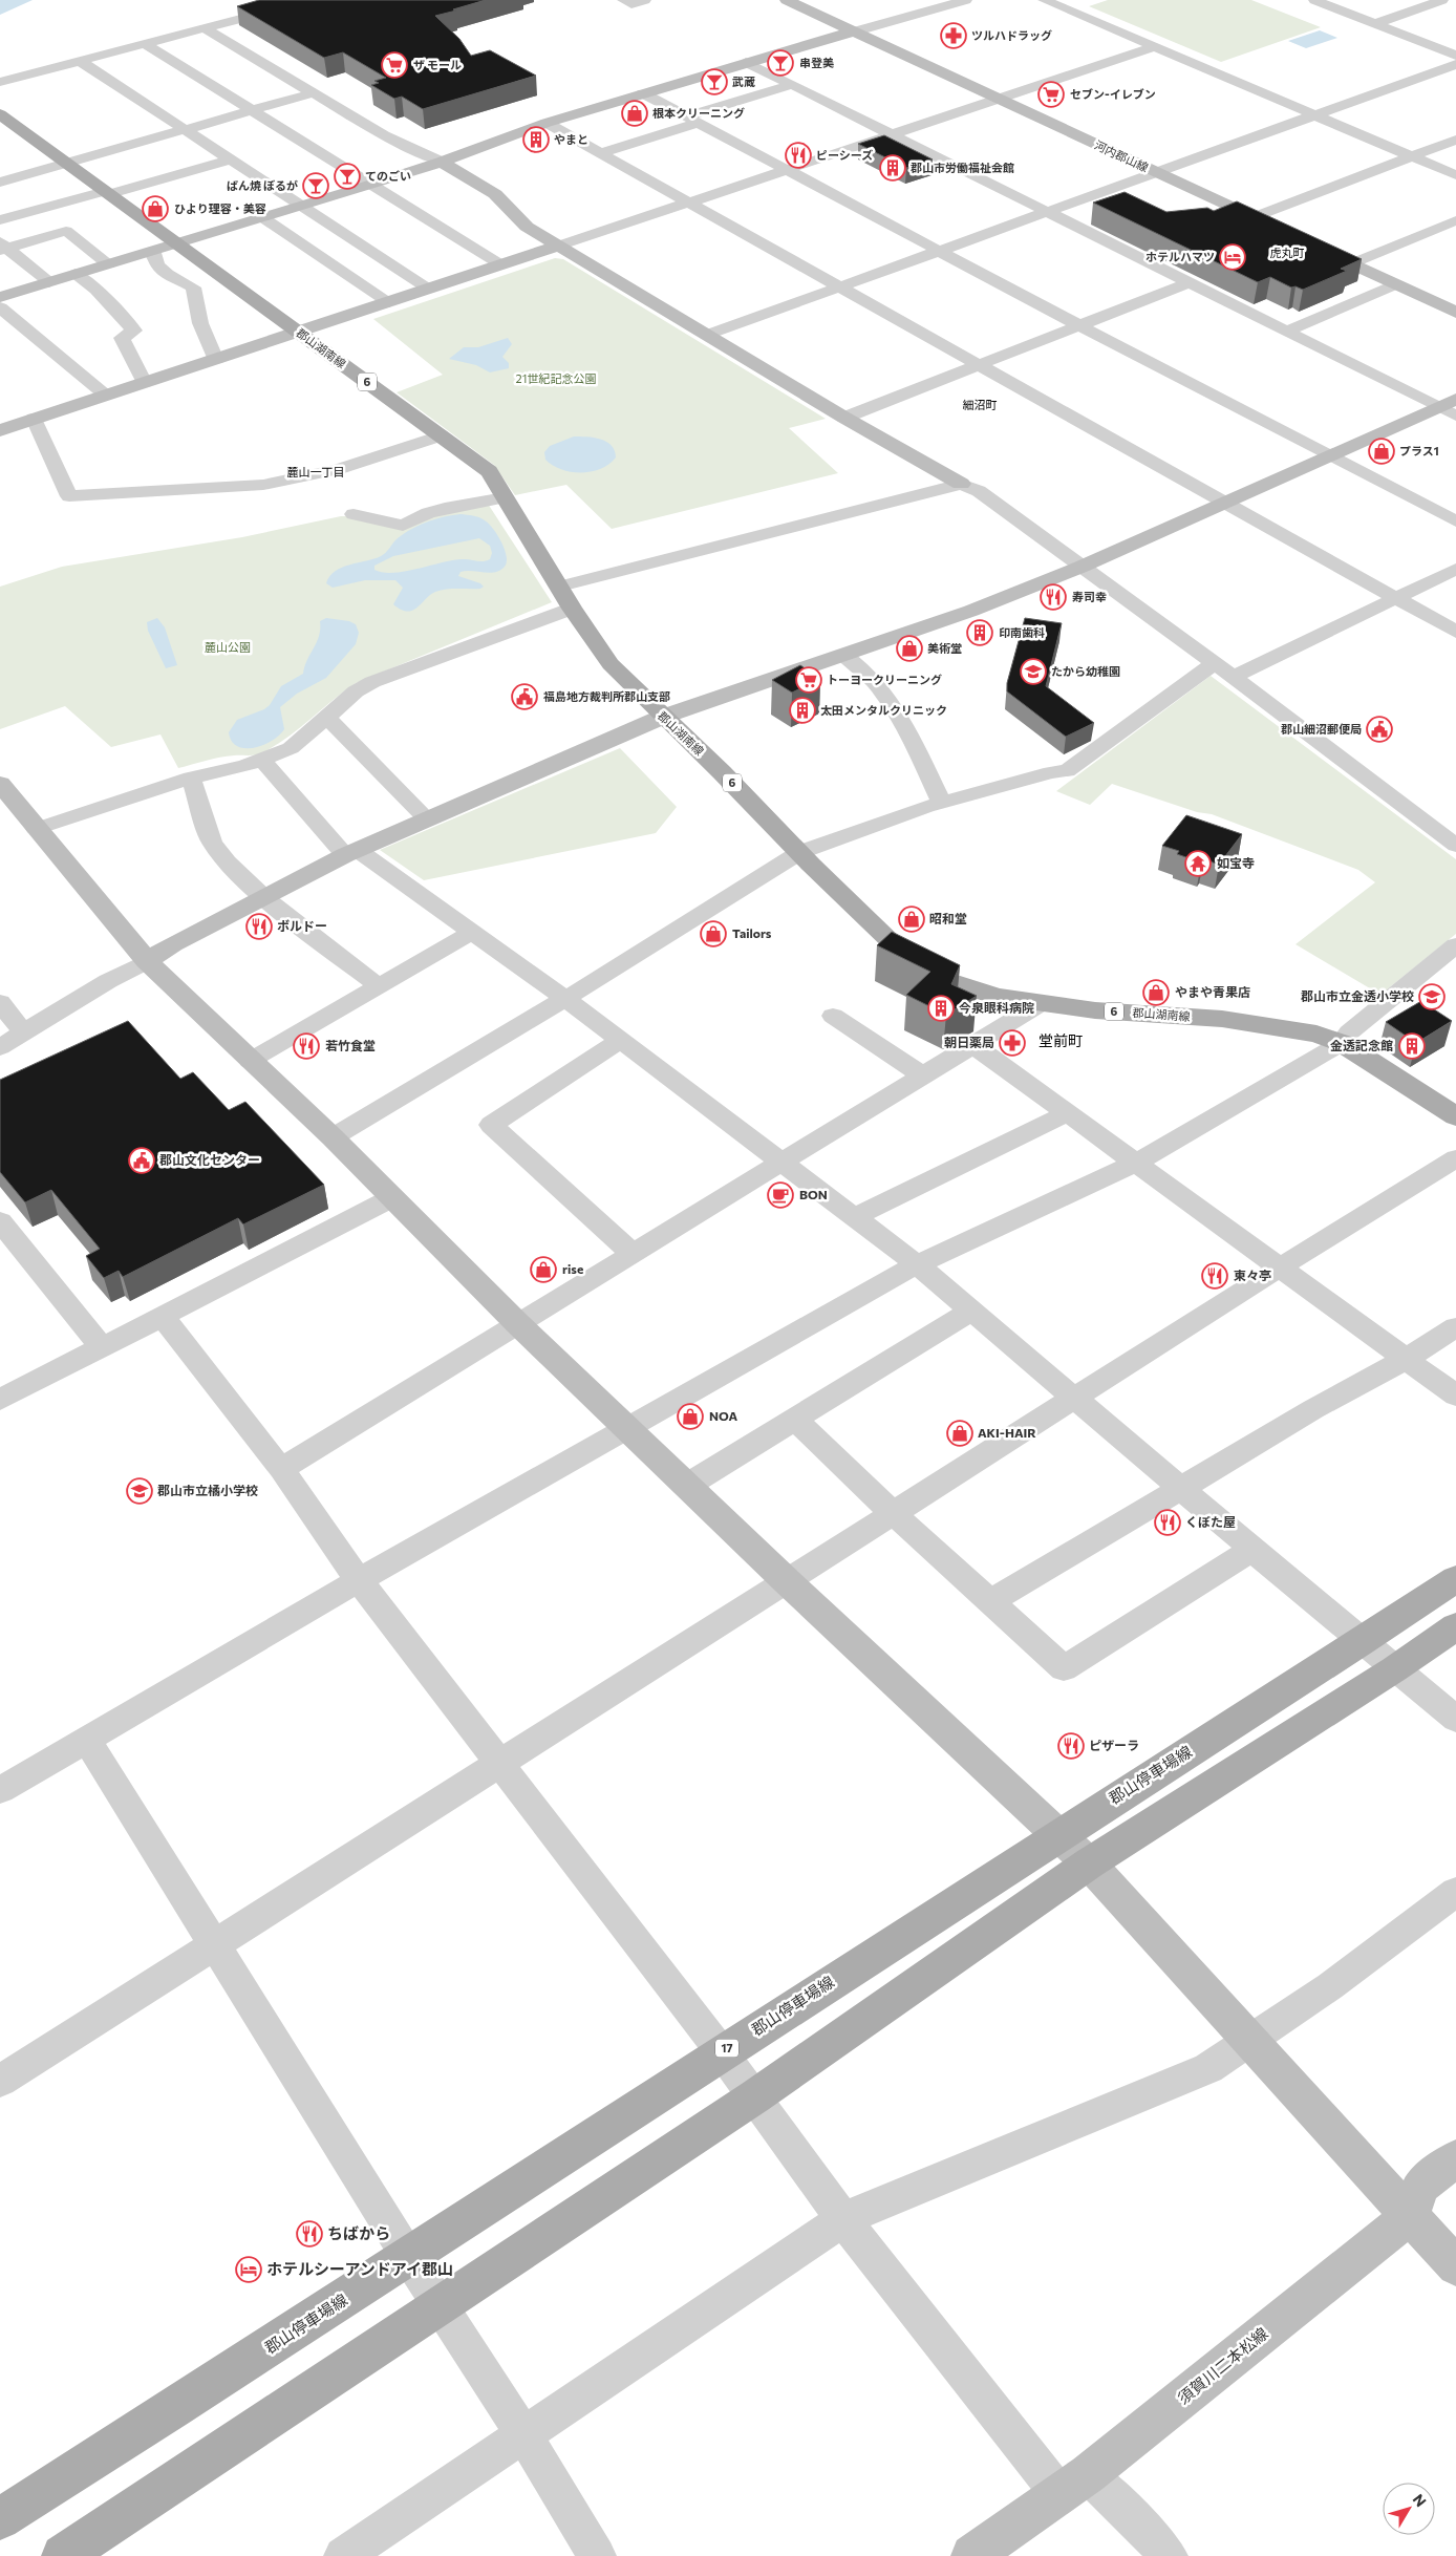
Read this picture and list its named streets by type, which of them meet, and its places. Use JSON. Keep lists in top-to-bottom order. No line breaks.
{"streets":{"main road":["郡山湖南線","6","郡山停車場線","17"],"street":["河内郡山線","須賀川二本松線"]},"districts":["虎丸町","細沼町","麓山一丁目","堂前町"],"parks":["21世紀記念公園","麓山公園"],"places":{"pharmacy":["ツルハドラッグ","朝日薬局"],"bar":["串登美","武蔵","てのごい","ばん焼 ぼるが"],"supermarket":["ザ モール","セブン-イレブン","トーヨークリーニング"],"shop":["根本クリーニング","ひより理容・美容","プラス1","美術堂","昭和堂","Tailors","やまや青果店","rise","NOA","AKI-HAIR"],"building":["やまと","郡山市労働福祉会館","印南歯科","太田メンタルクリニック","今泉眼科病院","金透記念館"],"restaurant":["ピーシーズ","寿司幸","ボルドー","若竹食堂","東々亭","くぼた屋","ピザーラ","ちばから"],"hotel":["ホテルハマツ","ホテルシーアンドアイ郡山"],"school or university":["たから幼稚園","郡山市立金透小学校","郡山市立橘小学校"],"public building":["福島地方裁判所郡山支部","郡山細沼郵便局","郡山文化センター"],"temple":["如宝寺"],"cafe":["BON"]},"north":"top right"}
